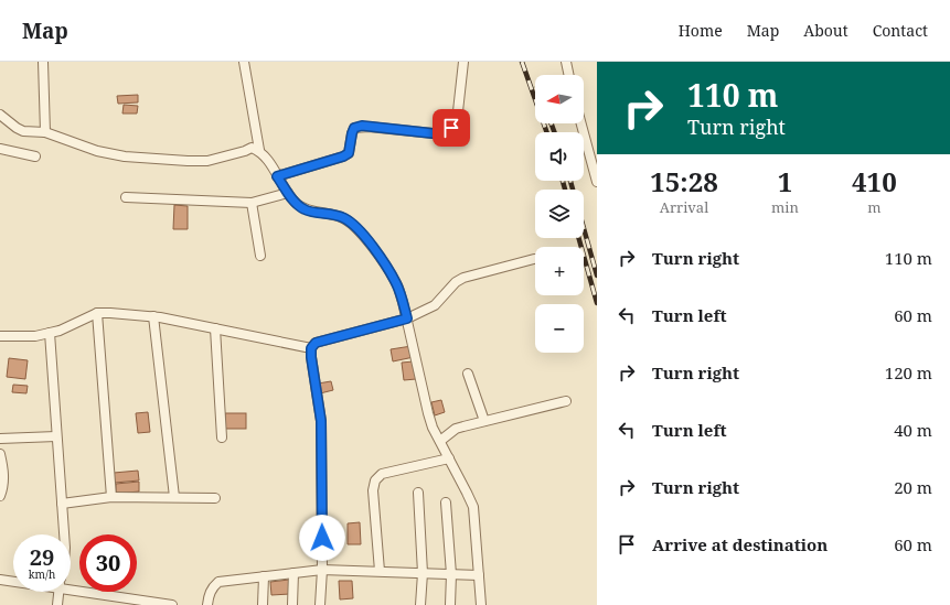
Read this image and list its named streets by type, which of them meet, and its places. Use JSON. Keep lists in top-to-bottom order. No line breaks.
{"north":"left","page":{"header":"Map","nav":["Home","Map","About","Contact"],"turn":["110 m","Turn right"],"map_buttons":["+","−"],"eta":["15:28","Arrival","1","min","410","m"],"list":[{"name":"Turn right","value":"110 m"},{"name":"Turn left","value":"60 m"},{"name":"Turn right","value":"120 m"},{"name":"Turn left","value":"40 m"},{"name":"Turn right","value":"20 m"},{"name":"Arrive at destination","value":"60 m"}],"speed":"29 km/h","limit":"30"}}
